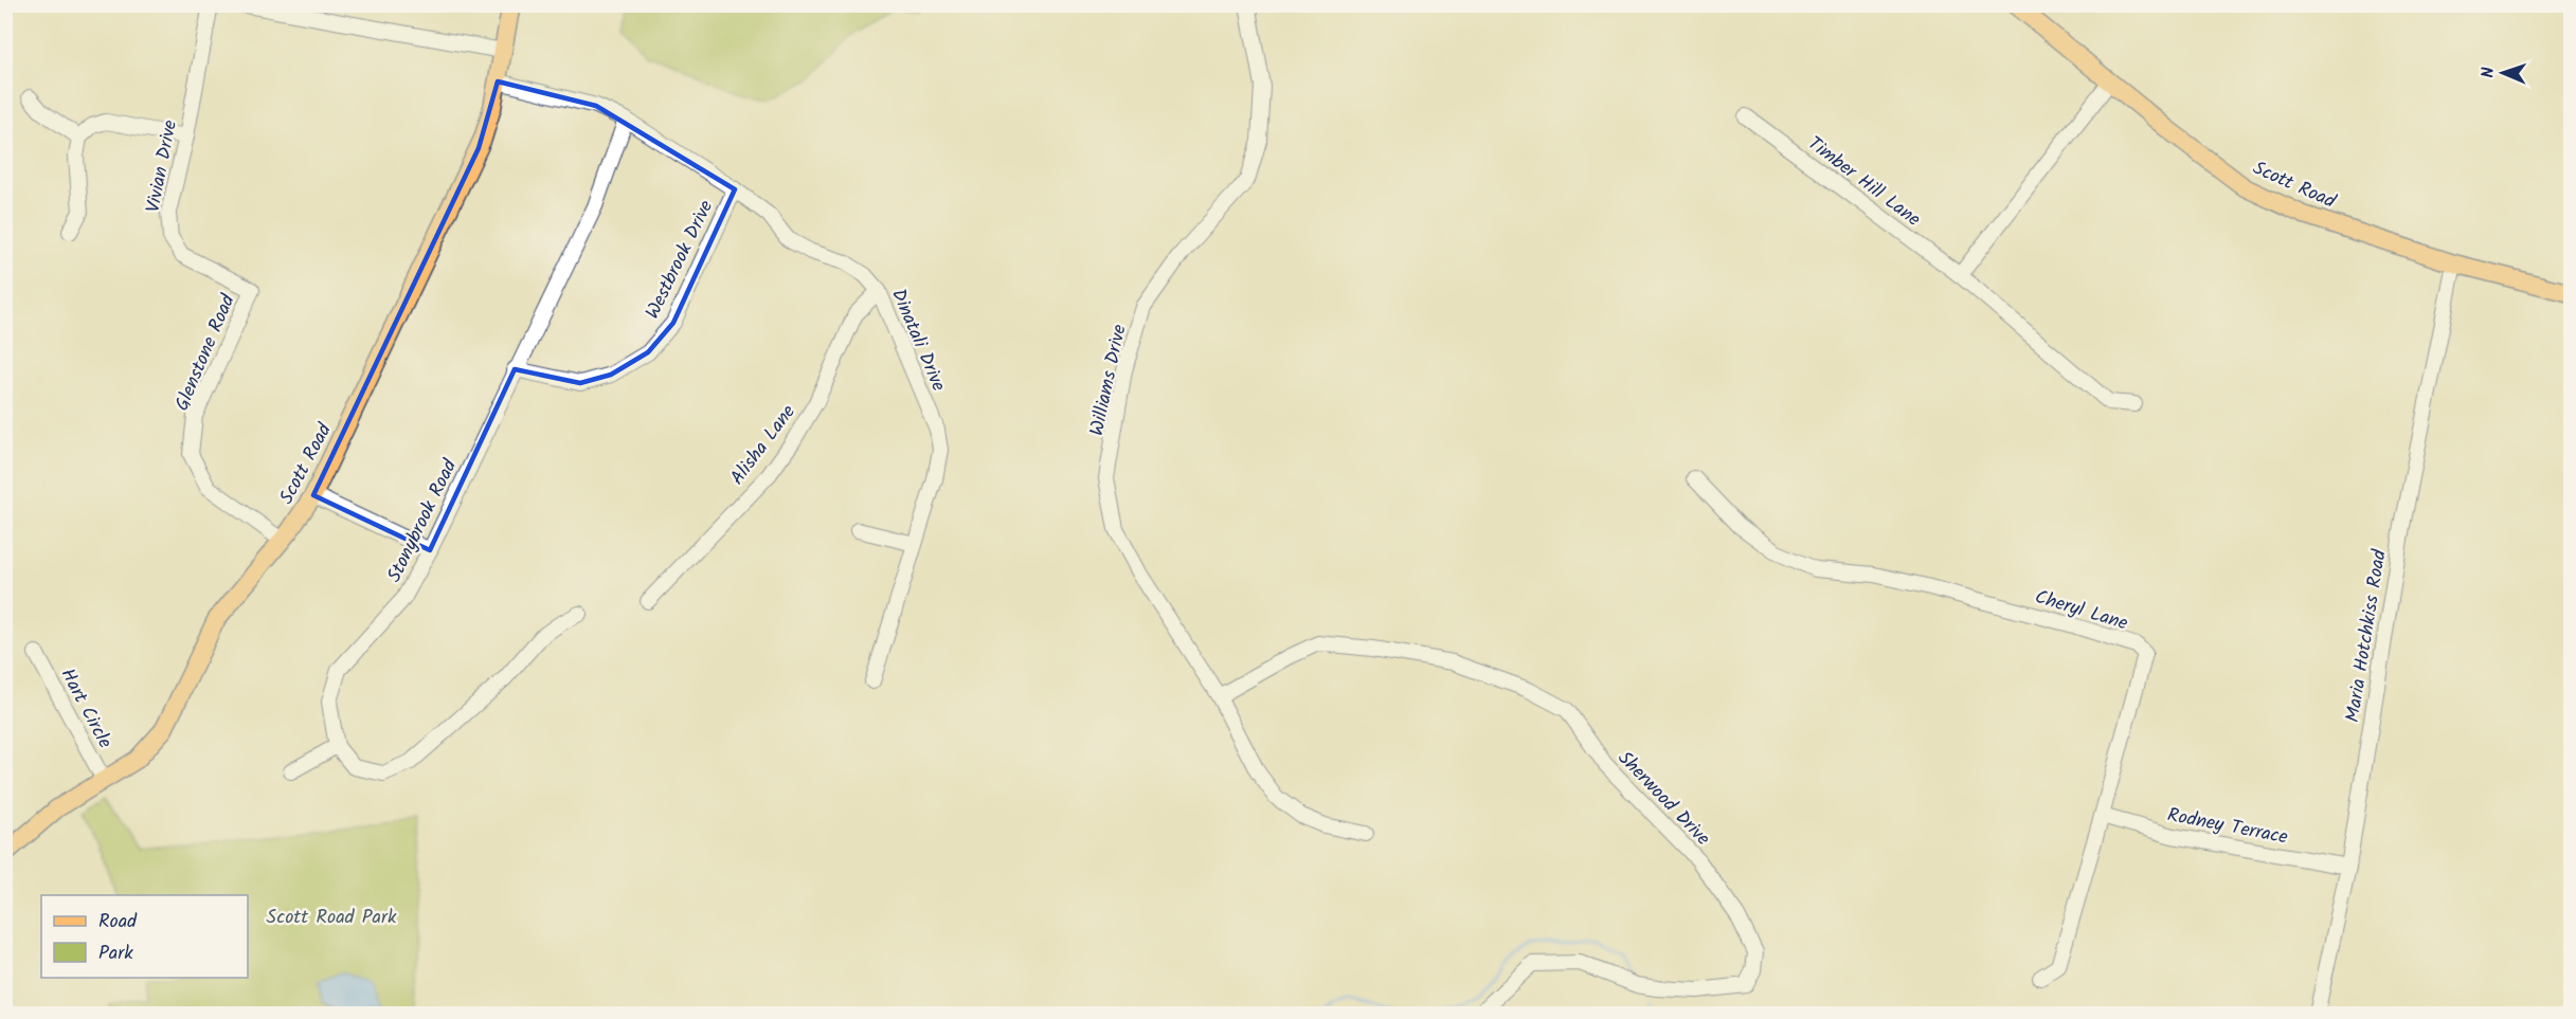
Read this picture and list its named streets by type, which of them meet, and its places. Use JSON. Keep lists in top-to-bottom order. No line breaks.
{"streets":{"main road":["Scott Road"],"street":["Vivian Drive","Timber Hill Lane","Westbrook Drive","Dinatali Drive","Glenstone Road","Williams Drive","Alisha Lane","Stonybrook Road","Cheryl Lane","Maria Hotchkiss Road","Hart Circle","Sherwood Drive","Rodney Terrace"]},"crossings":[["Vivian Drive","Glenstone Road"],["Scott Road","Dinatali Drive"],["Scott Road","Glenstone Road"],["Scott Road","Maria Hotchkiss Road"],["Scott Road","Hart Circle"],["Westbrook Drive","Dinatali Drive"],["Westbrook Drive","Stonybrook Road"],["Dinatali Drive","Alisha Lane"],["Dinatali Drive","Stonybrook Road"],["Williams Drive","Sherwood Drive"],["Cheryl Lane","Rodney Terrace"],["Maria Hotchkiss Road","Rodney Terrace"]],"parks":["Scott Road Park"],"legend":["Road","Park"],"north":"left"}
